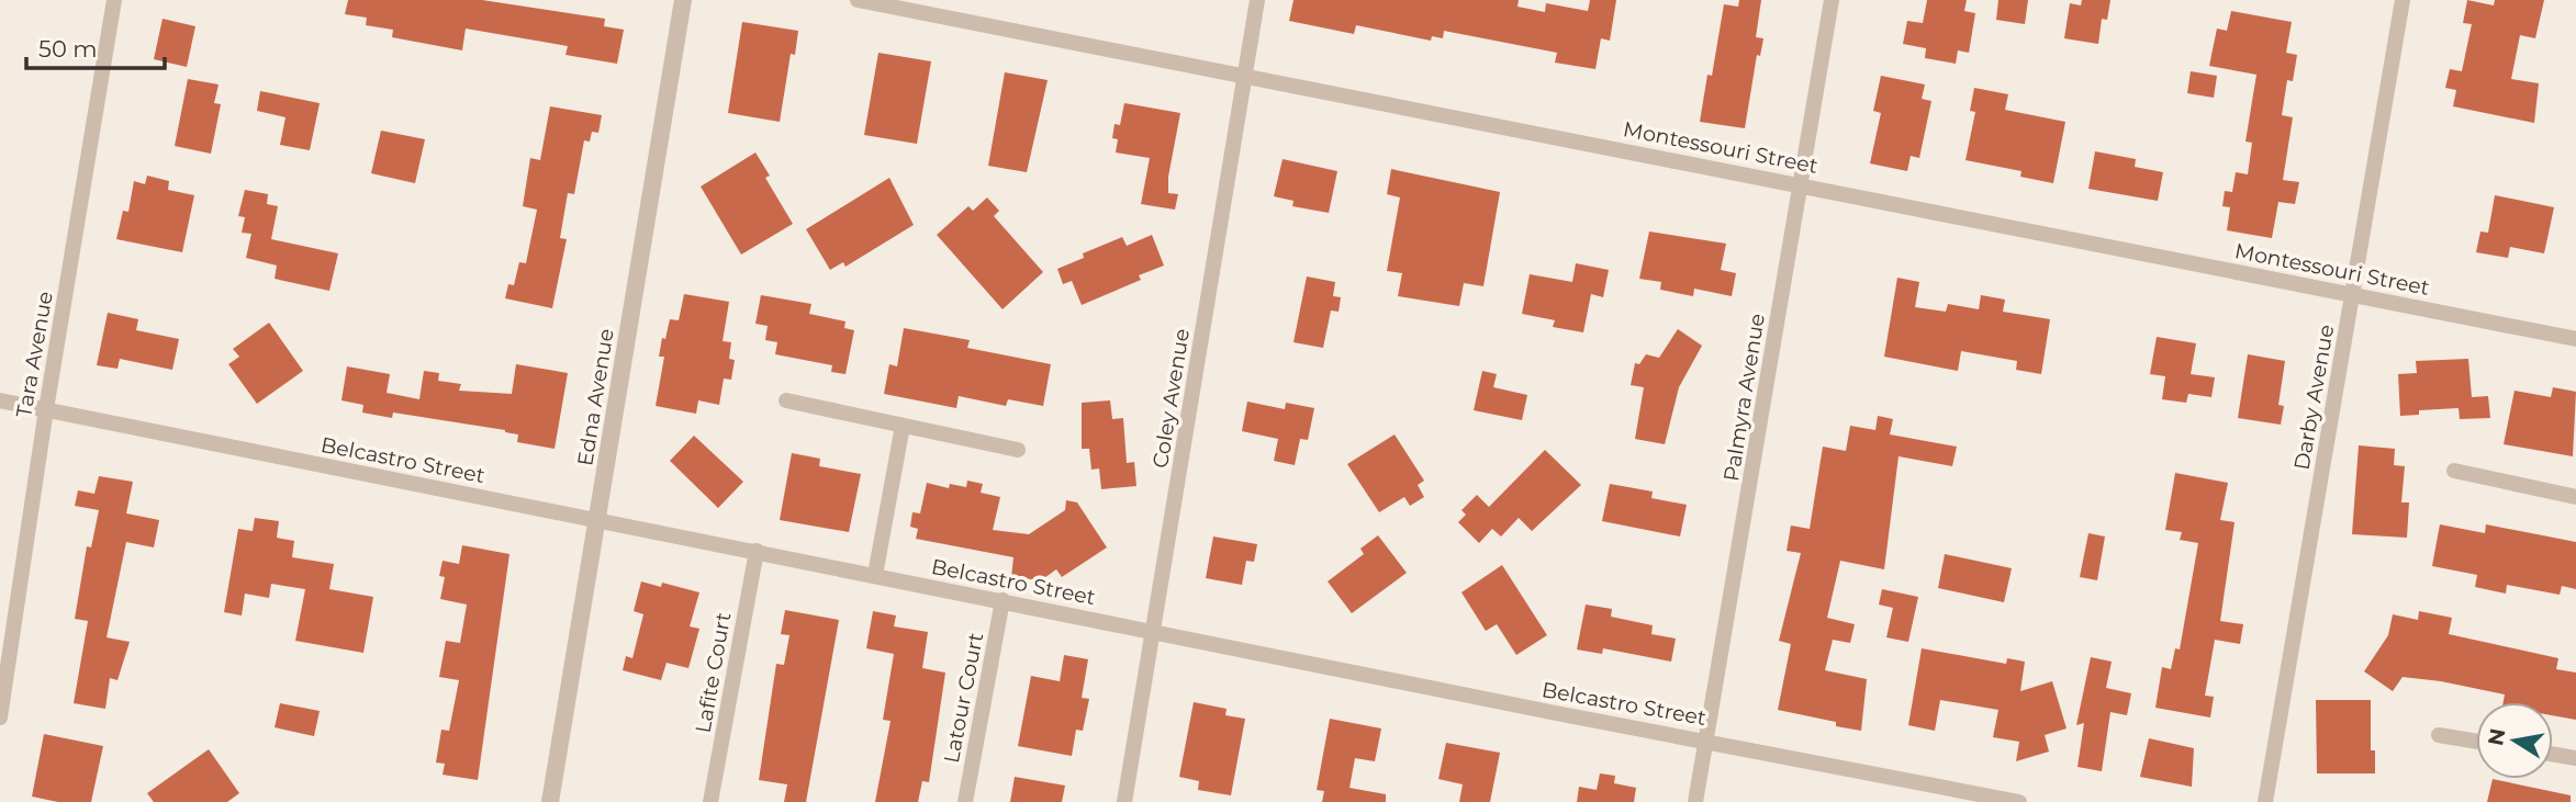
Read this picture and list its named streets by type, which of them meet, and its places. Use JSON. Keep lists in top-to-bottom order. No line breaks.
{"streets":{"street":["Montessouri Street","Tara Avenue","Edna Avenue","Palmyra Avenue","Darby Avenue","Coley Avenue","Belcastro Street","Lafite Court","Latour Court"]},"crossings":[["Montessouri Street","Palmyra Avenue"],["Montessouri Street","Darby Avenue"],["Montessouri Street","Coley Avenue"],["Tara Avenue","Belcastro Street"],["Edna Avenue","Belcastro Street"],["Palmyra Avenue","Belcastro Street"],["Coley Avenue","Belcastro Street"],["Belcastro Street","Lafite Court"],["Belcastro Street","Latour Court"]],"scale_bar":"50 m","north":"left"}
